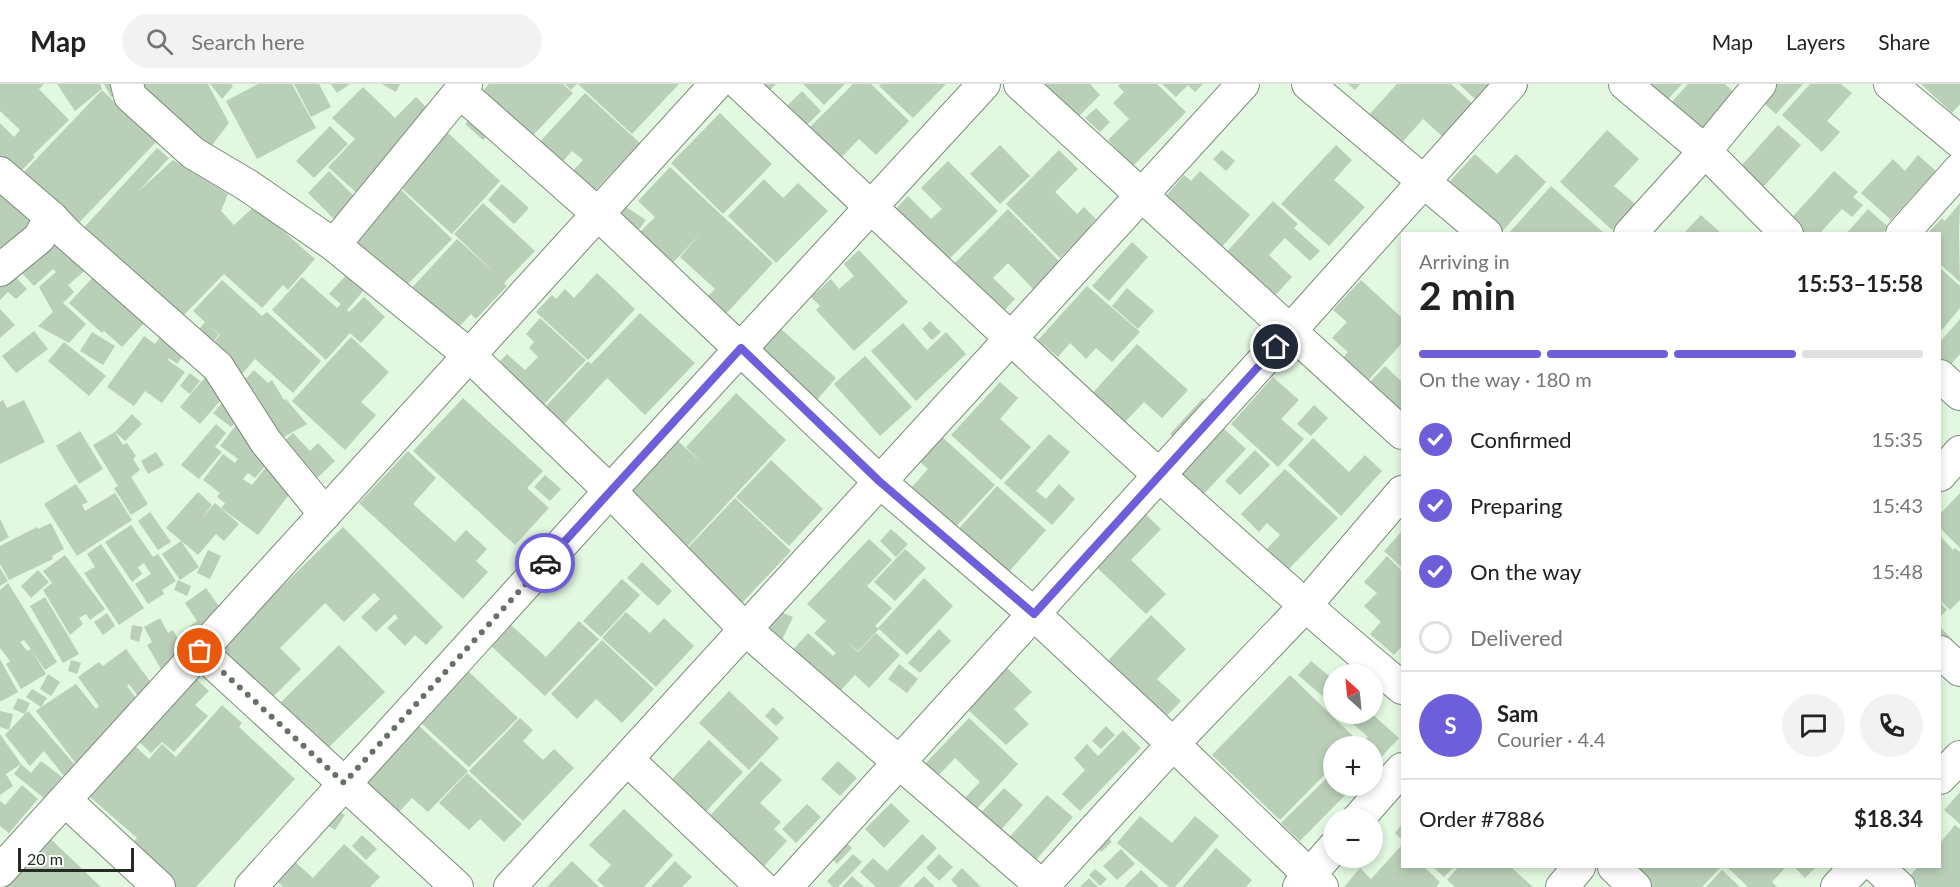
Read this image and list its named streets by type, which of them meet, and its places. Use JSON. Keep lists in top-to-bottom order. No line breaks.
{"scale_bar":"20 m","north":"top left","page":{"header":"Map","search":"Search here","nav":["Map","Layers","Share"],"heading":["2 min","Arriving in","15:53–15:58"],"panel":["Sam","Courier · 4.4","Order #7886","$18.34"],"bar":"On the way · 180 m","list":[["Confirmed","15:35"],["Preparing","15:43"],["On the way","15:48"],"Delivered"],"map_buttons":["+","−"],"round":"S","scale":"20 m"}}
